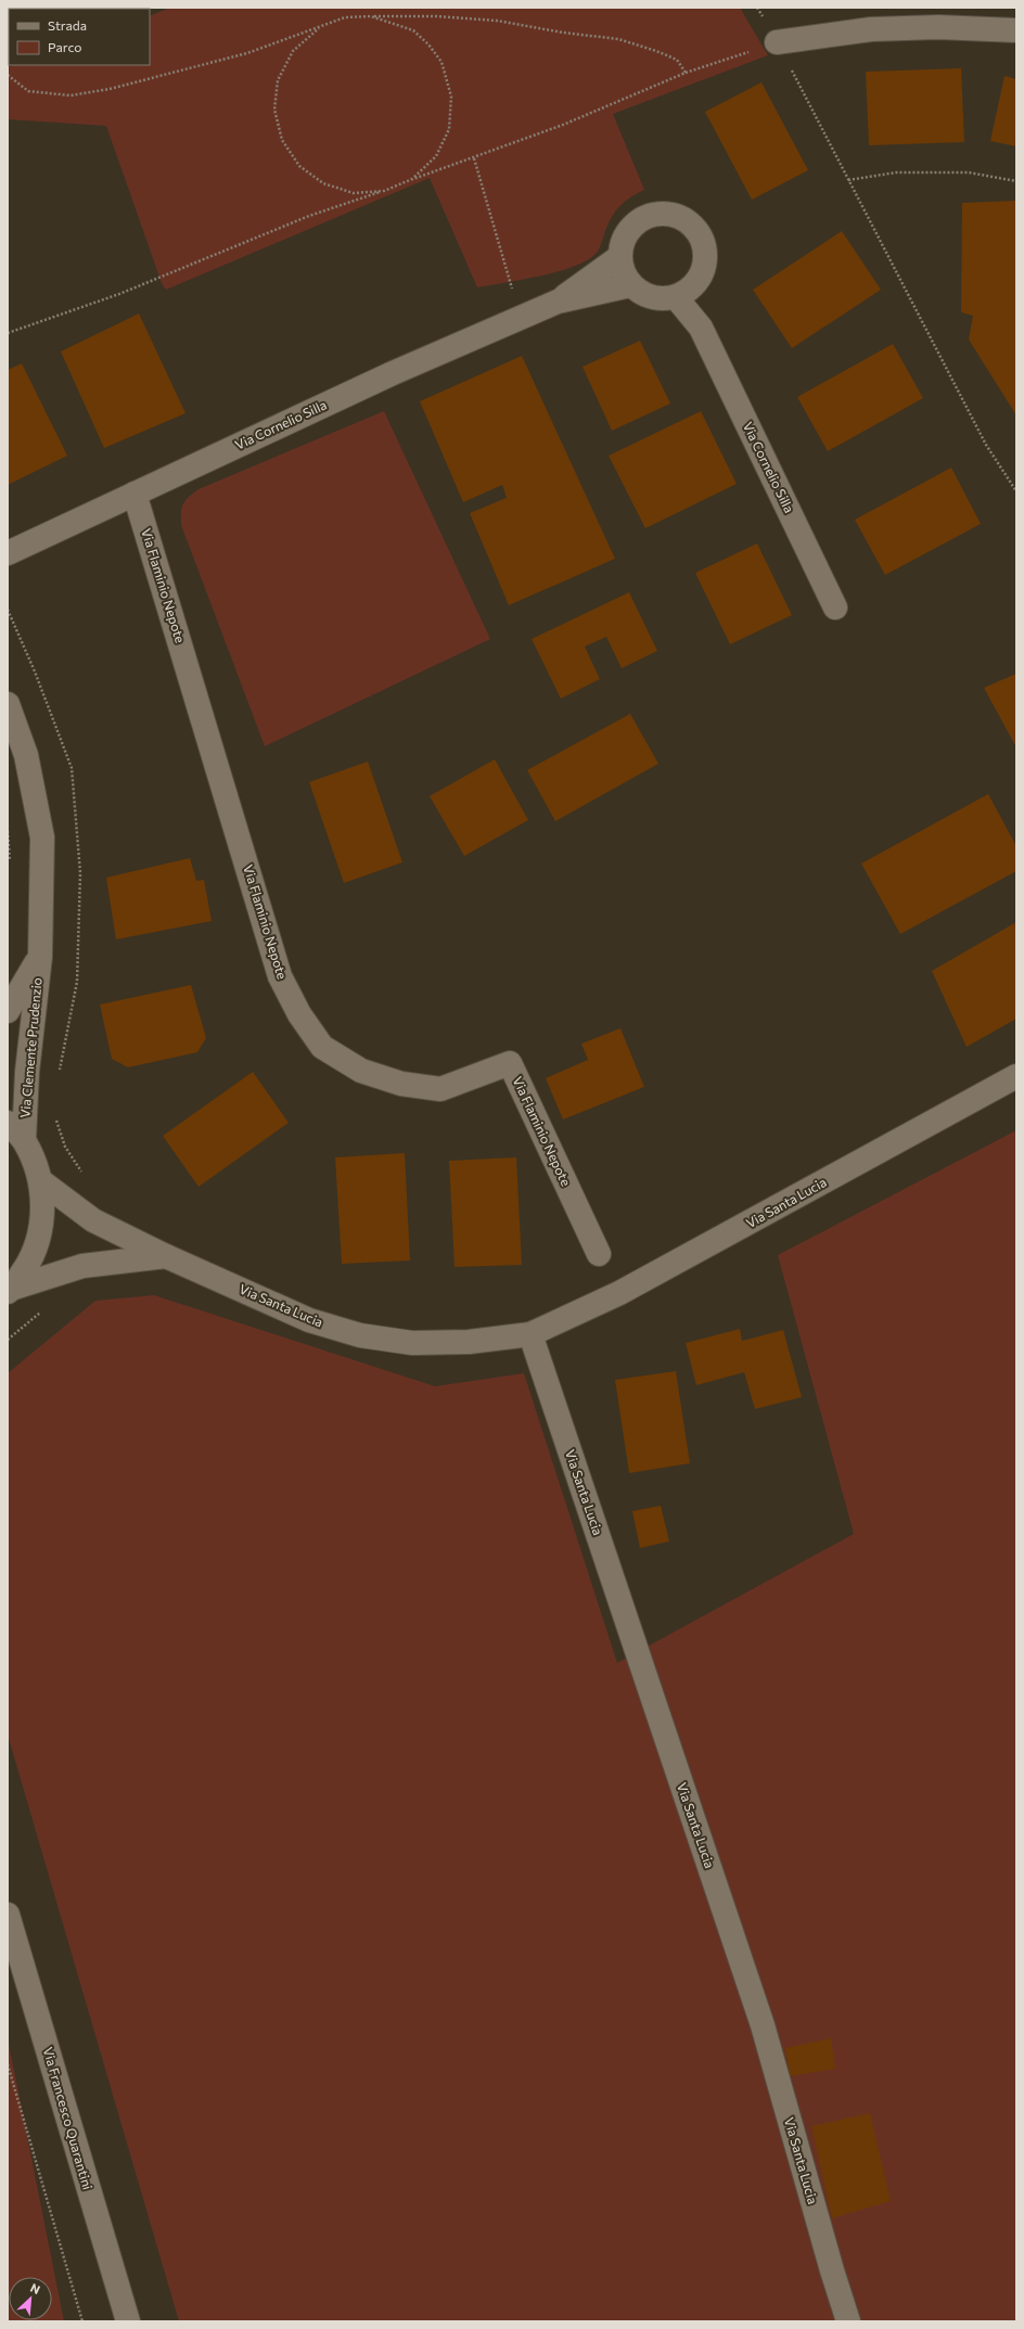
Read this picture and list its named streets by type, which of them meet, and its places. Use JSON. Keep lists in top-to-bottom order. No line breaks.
{"streets":{"street":["Via Cornelio Silla","Via Flaminio Nepote","Via Clemente Prudenzio","Via Santa Lucia","Via Francesco Quarantini"]},"crossings":[["Via Cornelio Silla","Via Flaminio Nepote"]],"legend":["Strada","Parco"],"north":"top right"}
